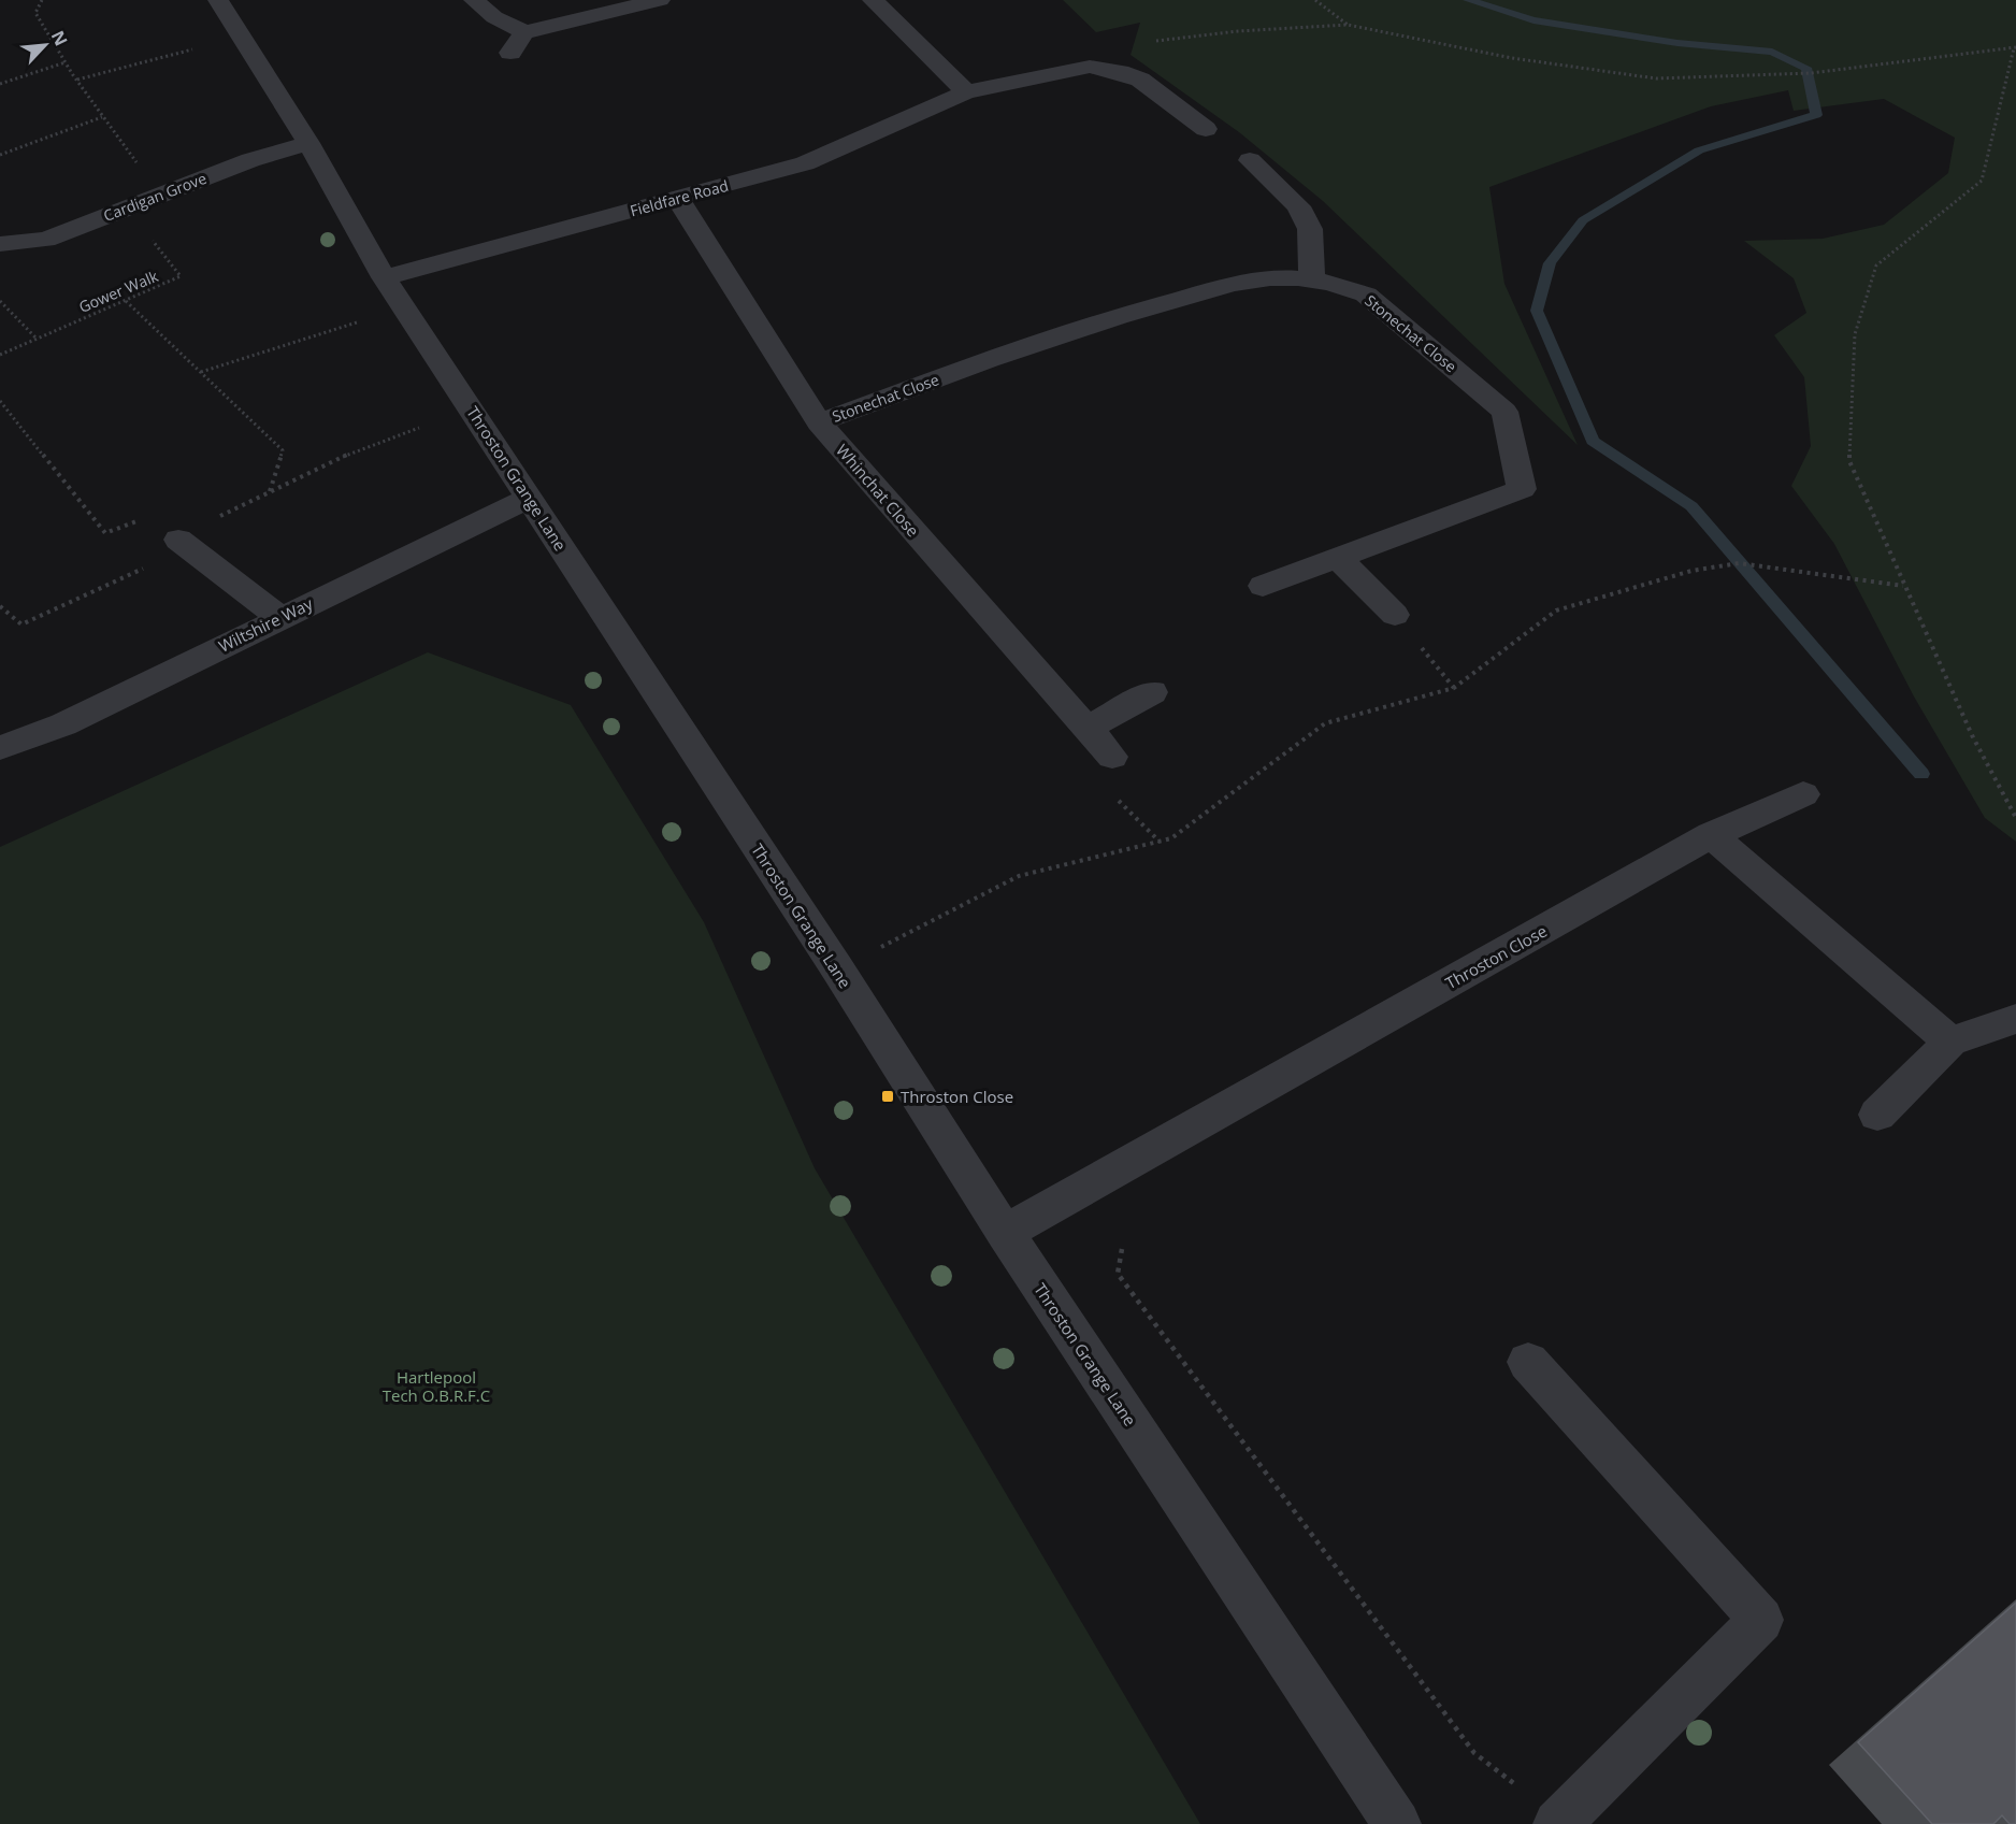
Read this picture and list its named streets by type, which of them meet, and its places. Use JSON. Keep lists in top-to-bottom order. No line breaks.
{"streets":{"street":["Cardigan Grove","Fieldfare Road","Stonechat Close","Throston Grange Lane","Whinchat Close","Wiltshire Way","Throston Close"],"path":["Gower Walk"]},"crossings":[["Cardigan Grove","Throston Grange Lane"],["Fieldfare Road","Throston Grange Lane"],["Fieldfare Road","Whinchat Close"],["Stonechat Close","Whinchat Close"],["Throston Grange Lane","Wiltshire Way"],["Throston Grange Lane","Throston Close"]],"parks":["Hartlepool Tech O.B.R.F.C"],"places":{"transit":["Throston Close"]},"north":"top right"}
